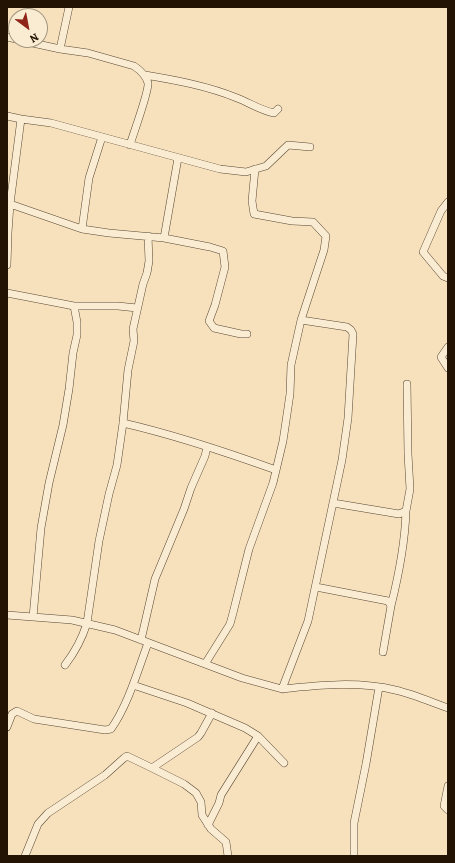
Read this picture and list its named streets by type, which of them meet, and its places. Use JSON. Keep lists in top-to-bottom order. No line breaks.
{"north":"bottom right"}
